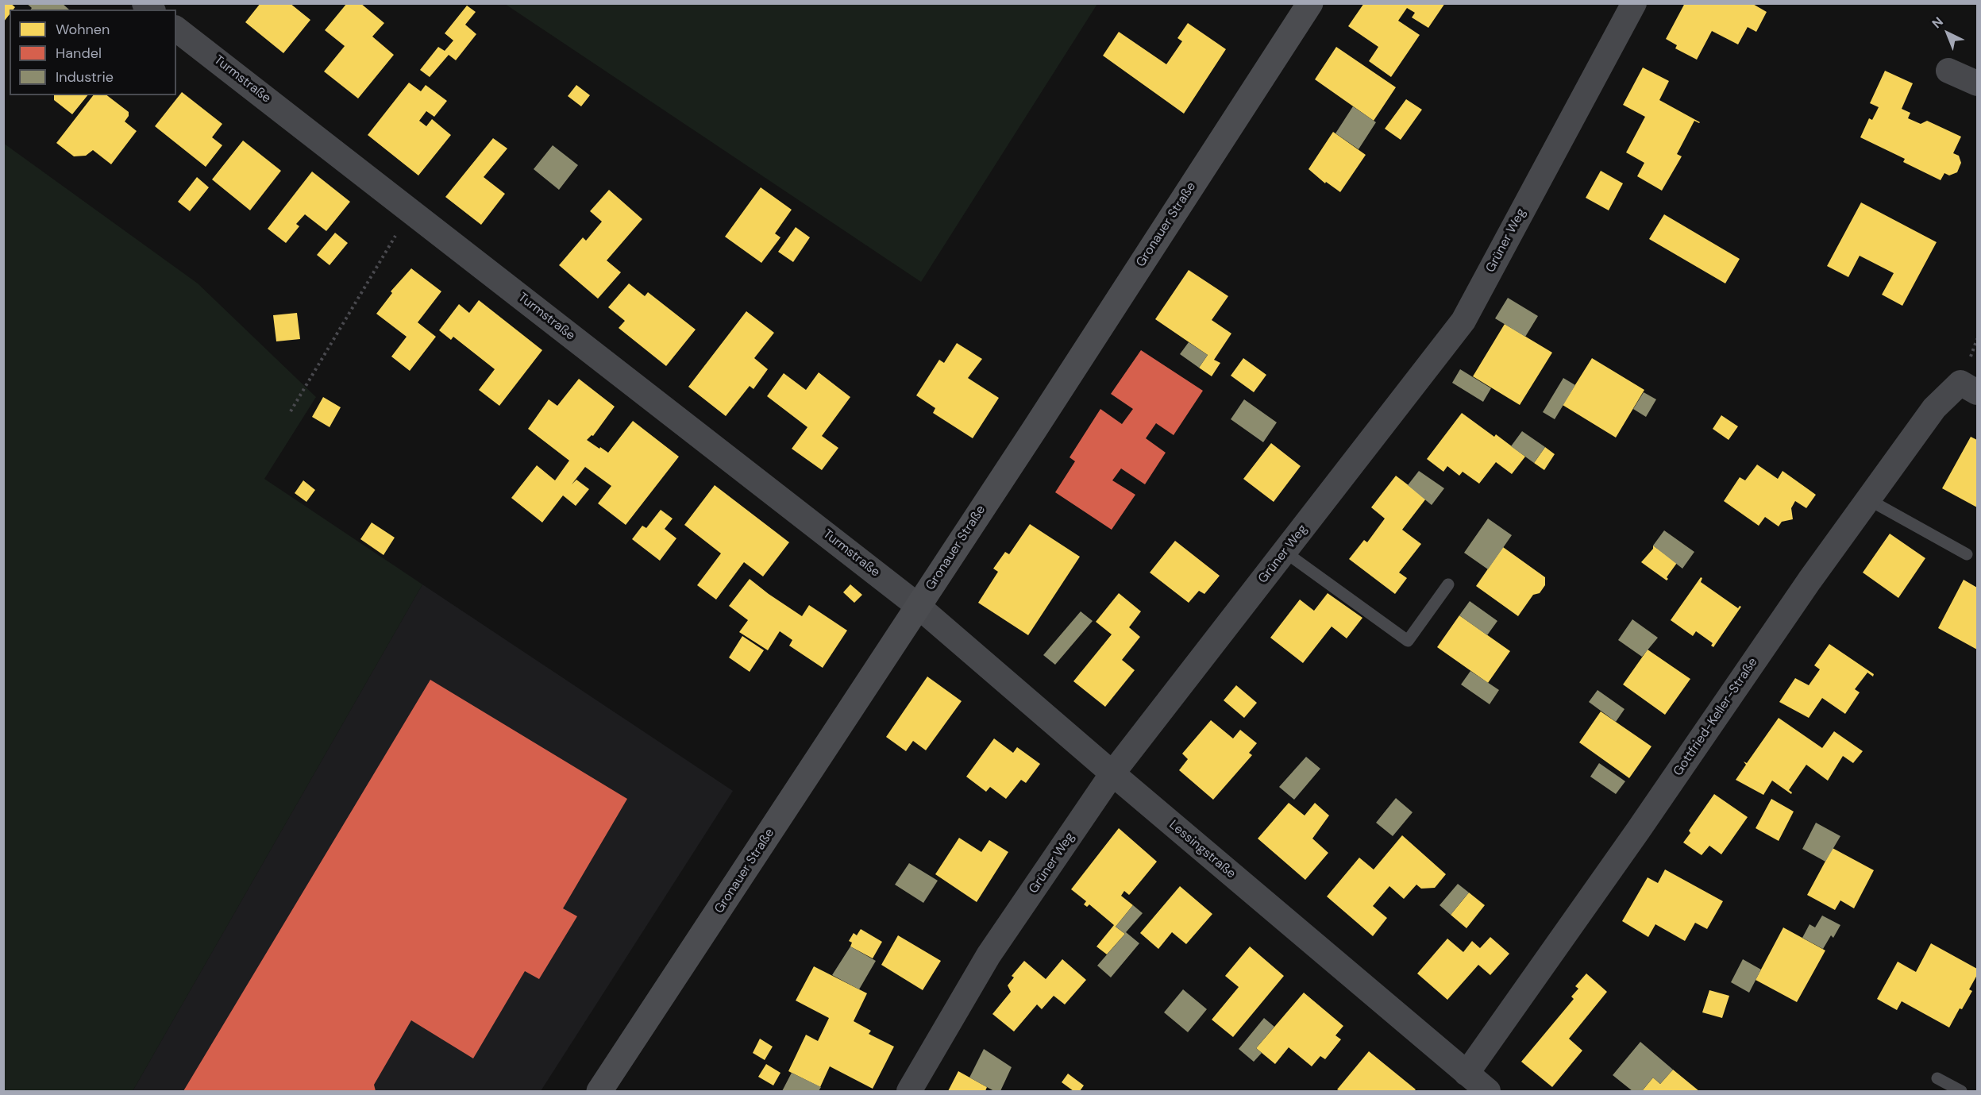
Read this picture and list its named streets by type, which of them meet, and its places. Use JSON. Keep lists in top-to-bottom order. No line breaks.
{"streets":{"main road":["Gronauer Straße"],"street":["Turmstraße","Grüner Weg","Gottfried-Keller-Straße","Lessingstraße"]},"crossings":[["Turmstraße","Gronauer Straße"],["Turmstraße","Lessingstraße"],["Gronauer Straße","Lessingstraße"],["Grüner Weg","Lessingstraße"],["Gottfried-Keller-Straße","Lessingstraße"]],"legend":["Wohnen","Handel","Industrie"],"north":"top left"}
